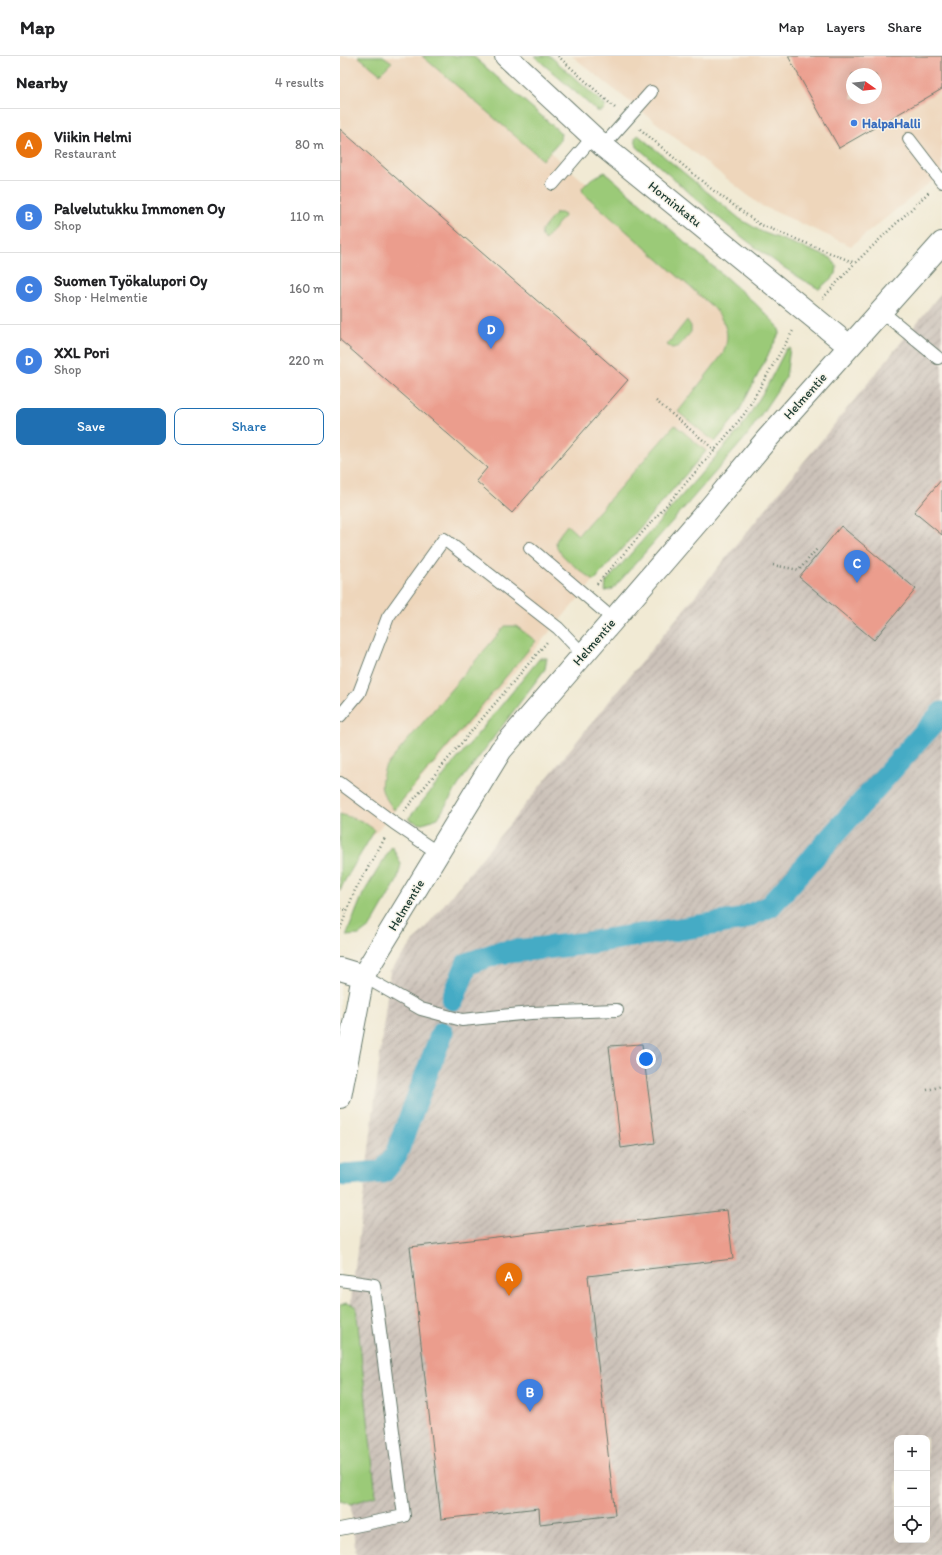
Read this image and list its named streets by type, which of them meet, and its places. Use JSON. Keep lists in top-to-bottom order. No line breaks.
{"streets":{"street":["Horninkatu","Helmentie"]},"crossings":[["Horninkatu","Helmentie"]],"places":["HalpaHalli"],"north":"right","page":{"header":"Map","nav":["Map","Layers","Share"],"heading":["Nearby","4 results"],"list":[{"mark":"A","name":"Viikin Helmi","note":"Restaurant","value":"80 m"},{"mark":"B","name":"Palvelutukku Immonen Oy","note":"Shop","value":"110 m"},{"mark":"C","name":"Suomen Työkalupori Oy","note":"Shop · Helmentie","value":"160 m"},{"mark":"D","name":"XXL Pori","note":"Shop","value":"220 m"}],"pins":["D","C","A","B"],"buttons":["Save","Share"],"map_buttons":["+","−"]}}
